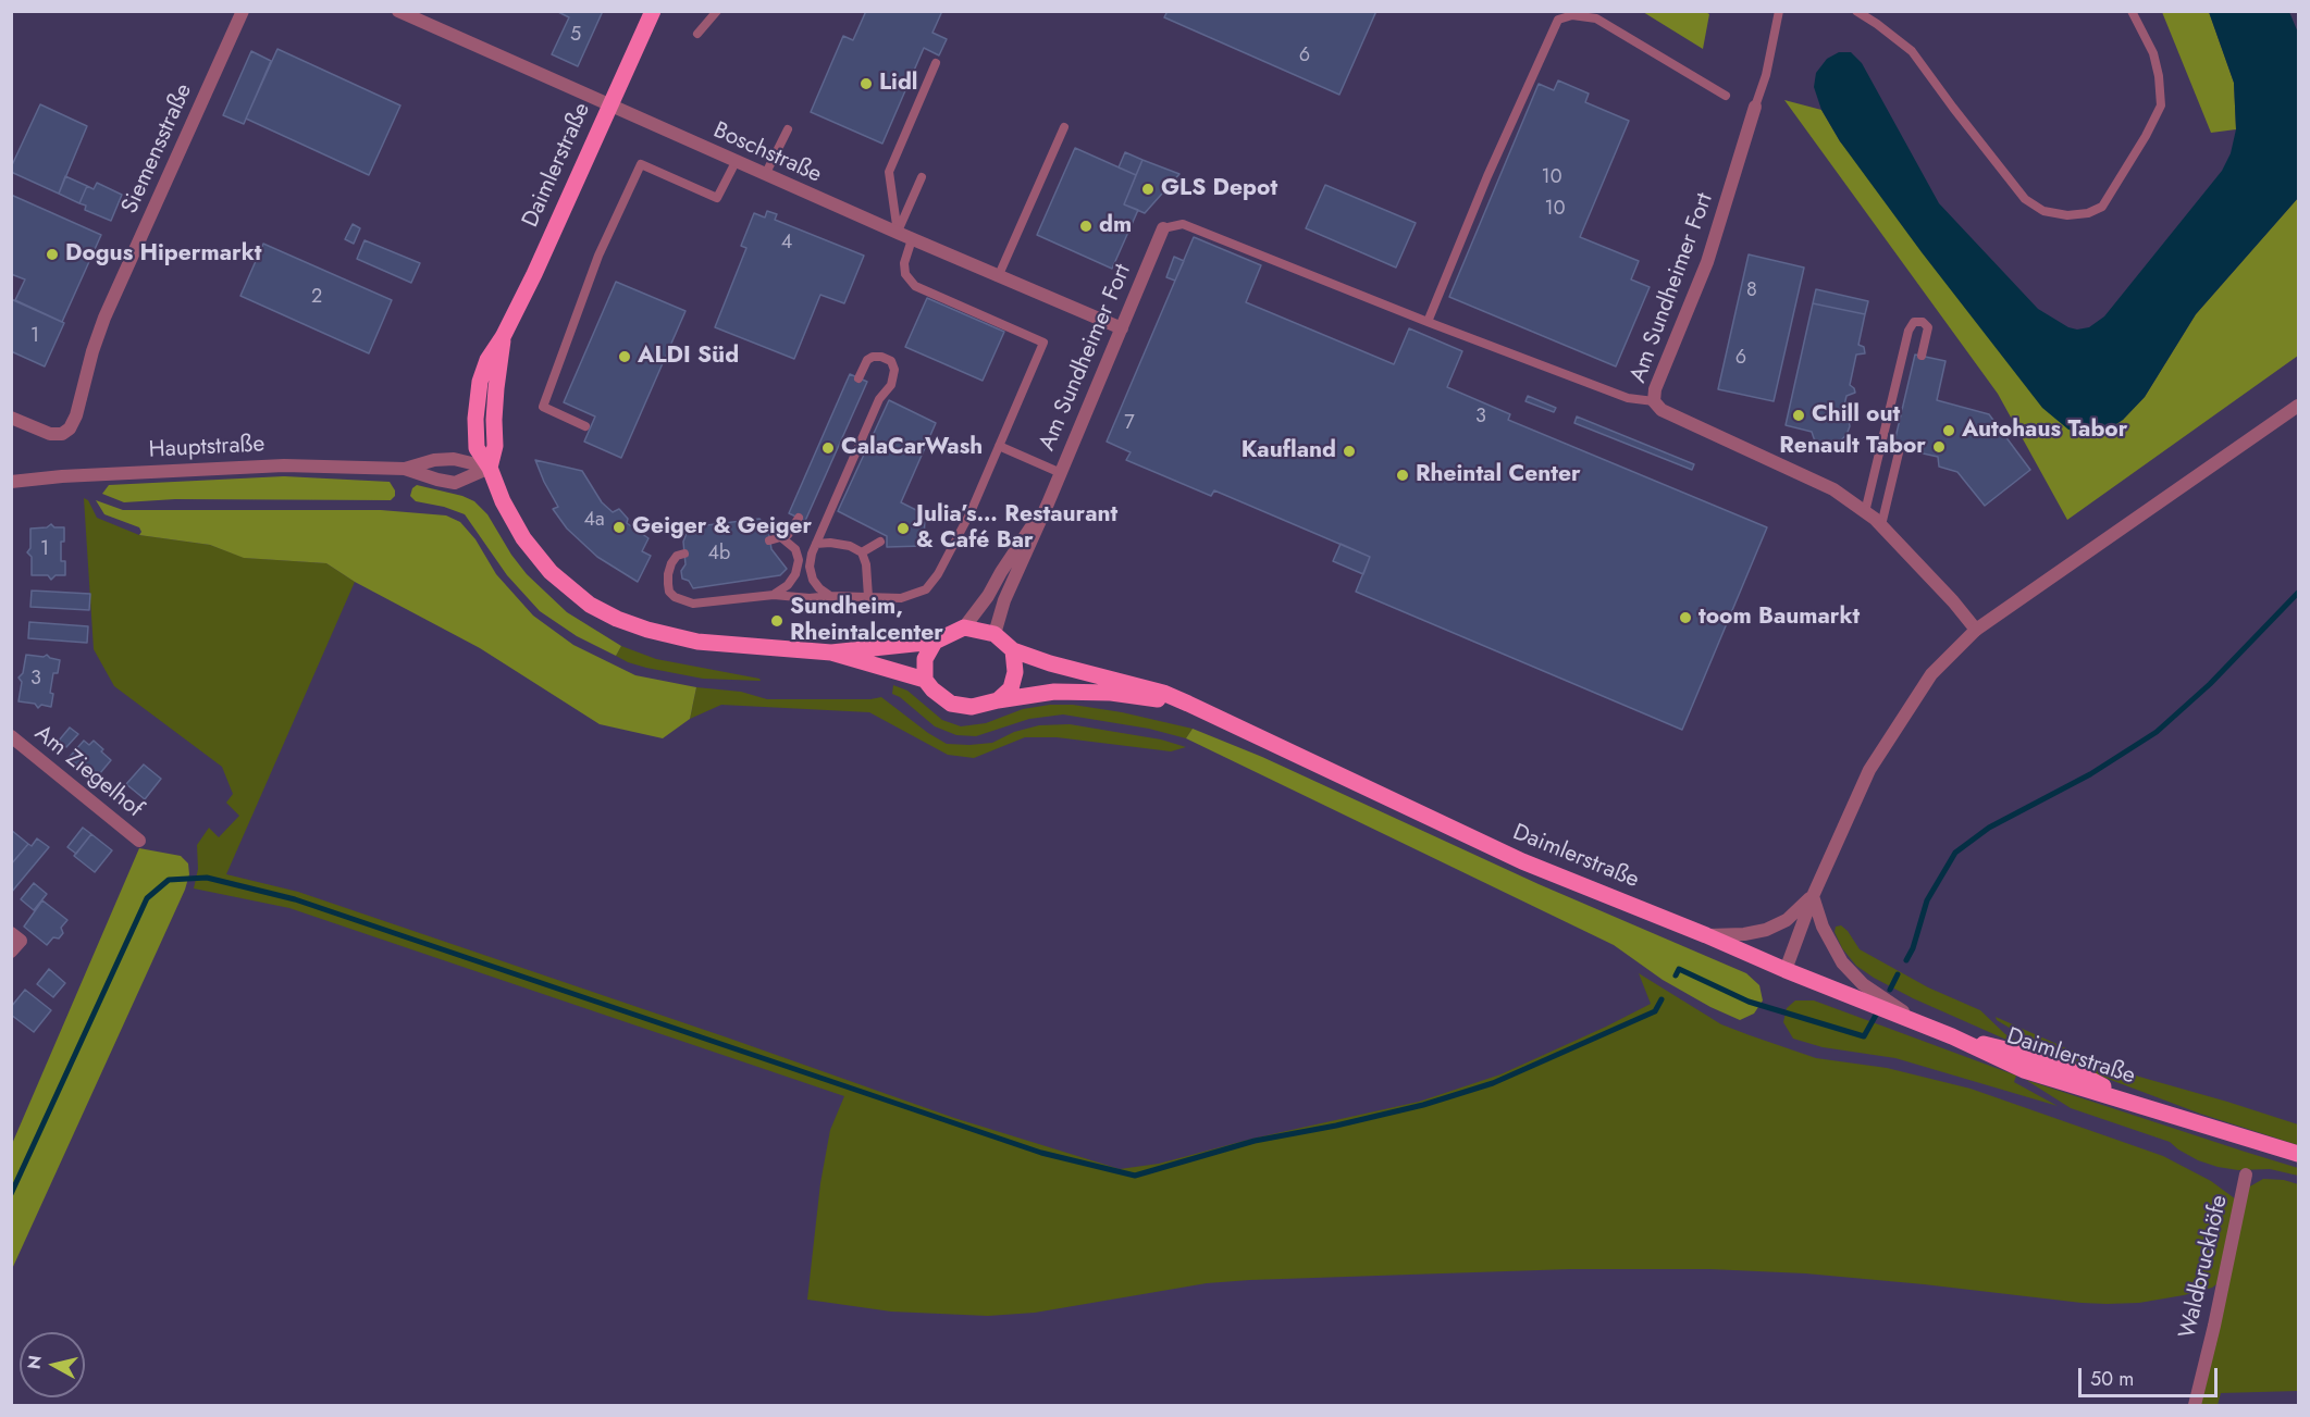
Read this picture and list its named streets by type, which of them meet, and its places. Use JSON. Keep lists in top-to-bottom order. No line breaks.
{"streets":{"main road":["Daimlerstraße"],"street":["Siemensstraße","Boschstraße","Am Sundheimer Fort","Hauptstraße","Am Ziegelhof","Waldbruckhöfe"]},"crossings":[["Boschstraße","Daimlerstraße"],["Boschstraße","Am Sundheimer Fort"],["Daimlerstraße","Am Sundheimer Fort"],["Daimlerstraße","Hauptstraße"]],"places":["Lidl","GLS Depot","dm","Dogus Hipermarkt","ALDI Süd","Chill out","Autohaus Tabor","Renault Tabor","CalaCarWash","Kaufland","Rheintal Center","Geiger & Geiger","Julia’s… Restaurant & Café Bar","toom Baumarkt","Sundheim, Rheintalcenter"],"house_numbers":["5","6","10","10","4","8","2","1","6","3","7","4a","1","4b","3"],"scale_bar":"50 m","north":"left"}
